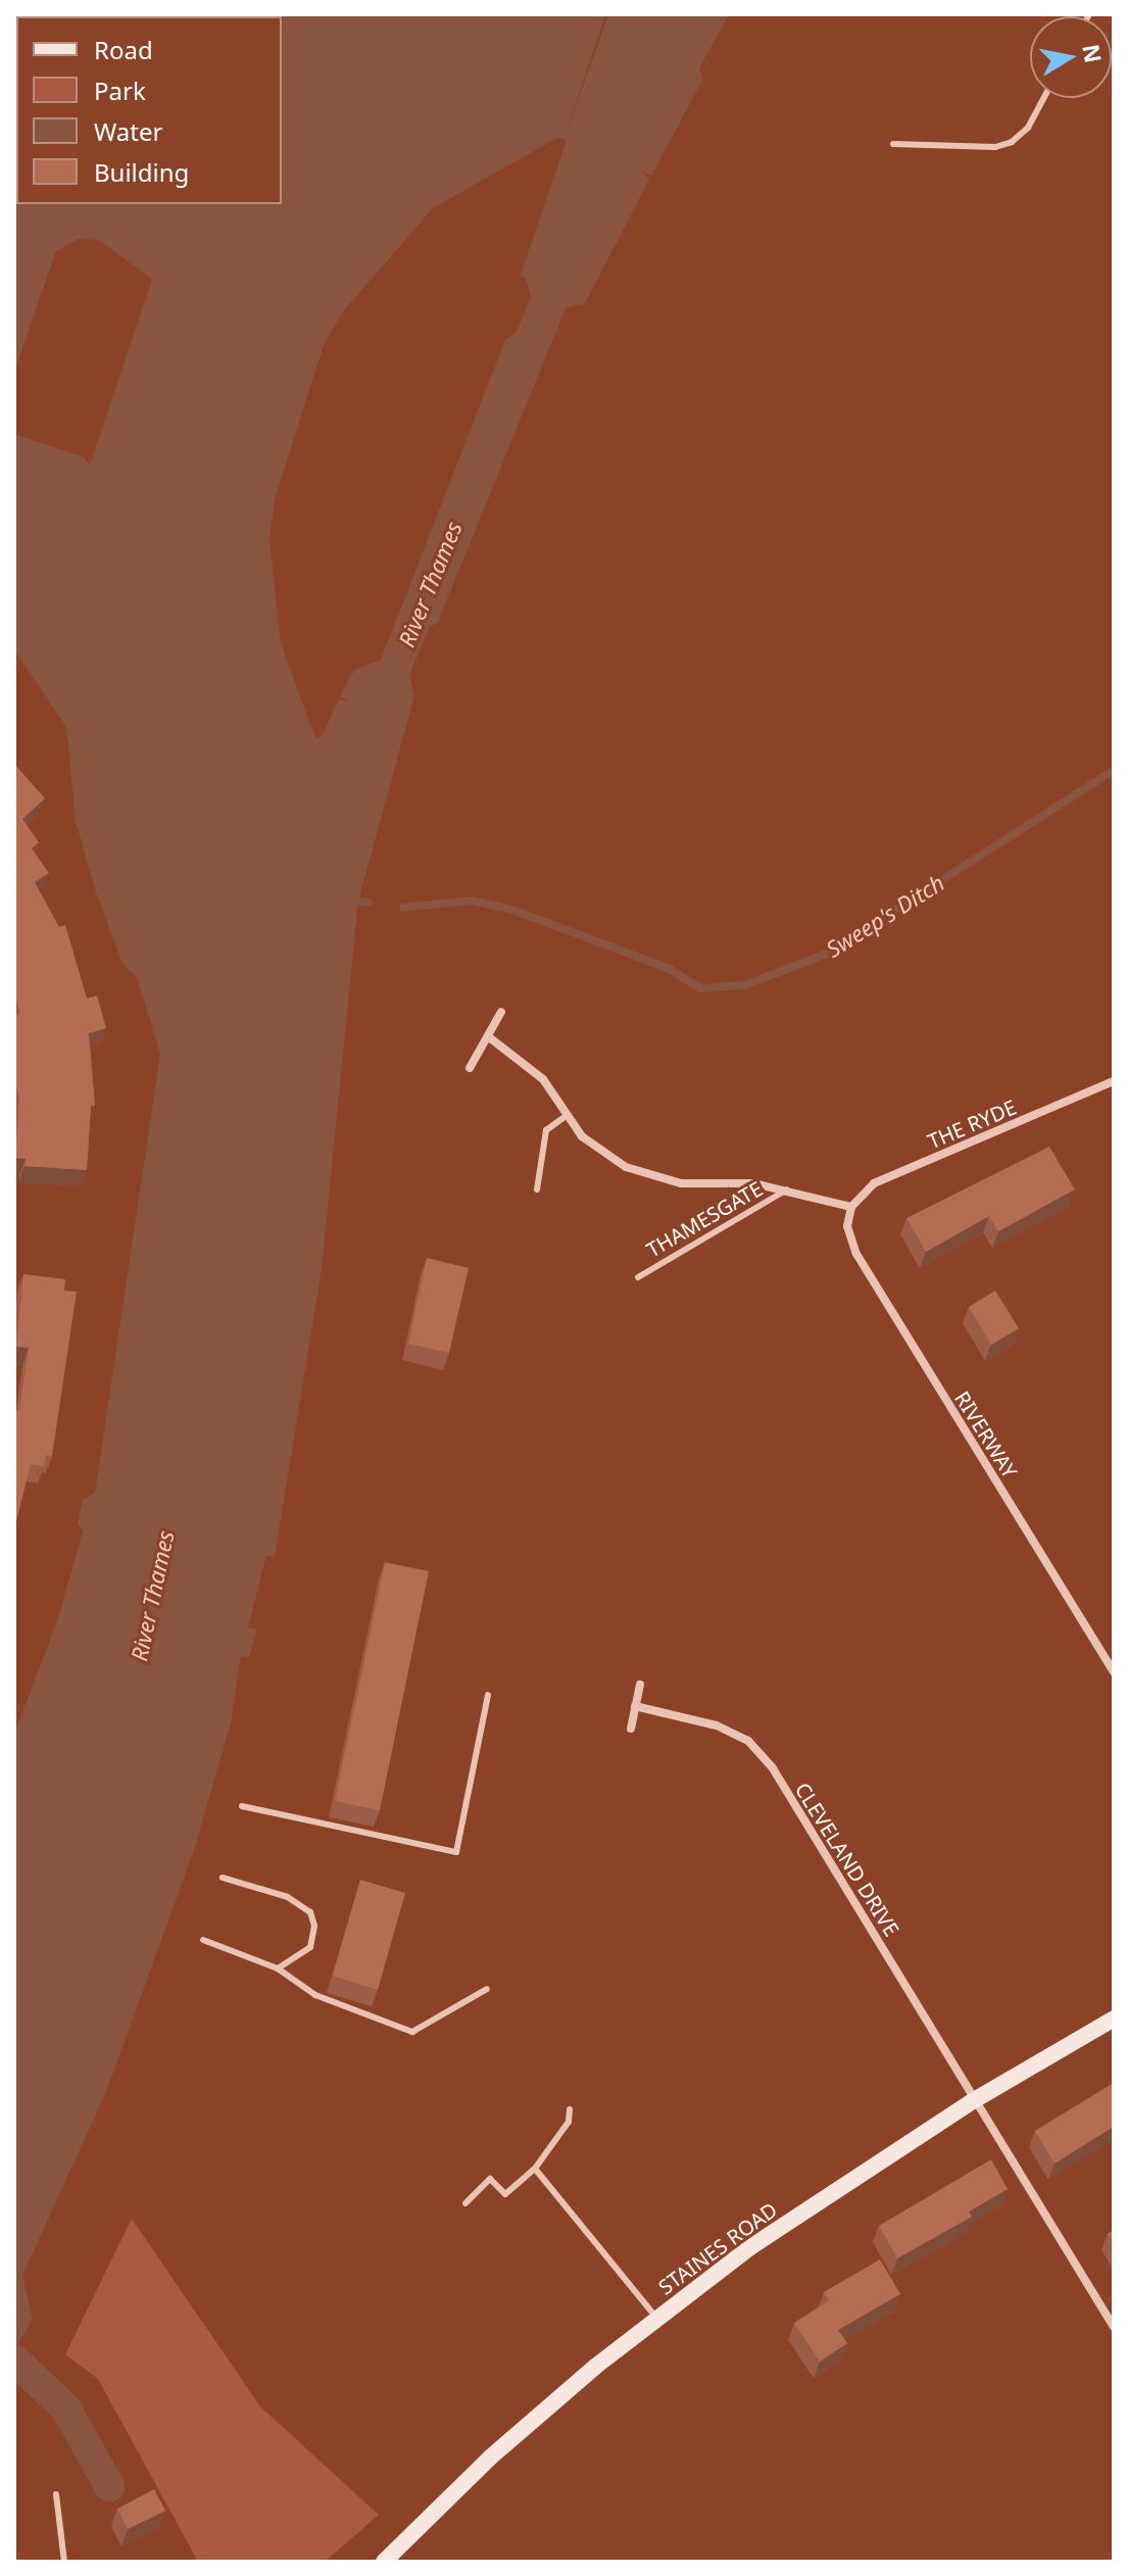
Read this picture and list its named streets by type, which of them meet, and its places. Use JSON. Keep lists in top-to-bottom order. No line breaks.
{"streets":{"main road":["STAINES ROAD"],"street":["THE RYDE","THAMESGATE","RIVERWAY","CLEVELAND DRIVE"]},"crossings":[["THE RYDE","THAMESGATE"],["THE RYDE","RIVERWAY"],["THAMESGATE","RIVERWAY"],["CLEVELAND DRIVE","STAINES ROAD"]],"water":["River Thames","Sweep's Ditch"],"legend":["Road","Park","Water","Building"],"north":"right"}
